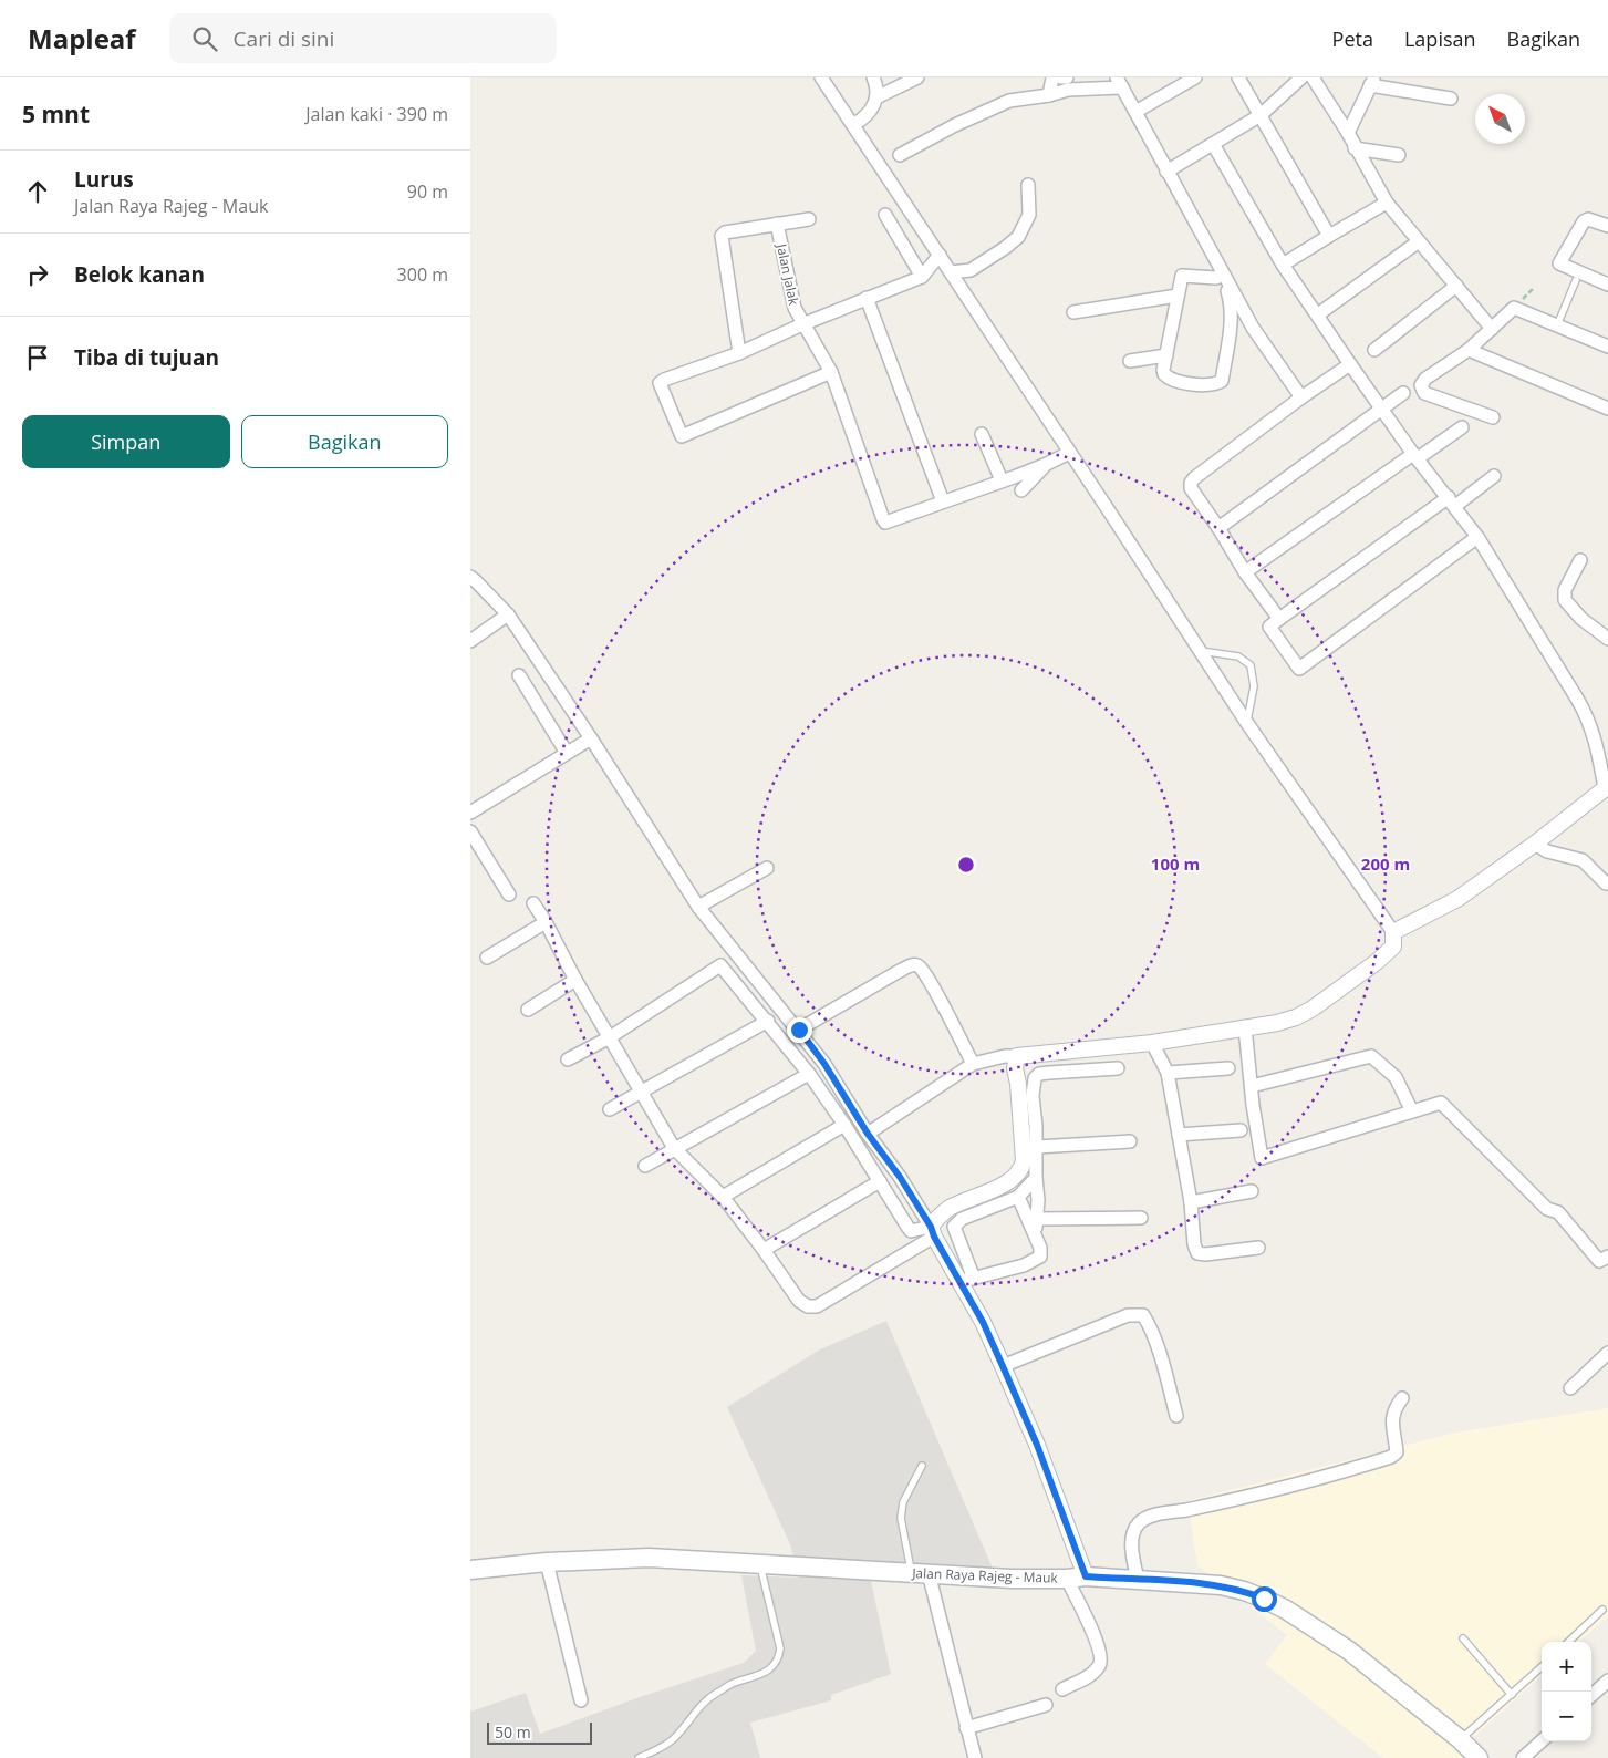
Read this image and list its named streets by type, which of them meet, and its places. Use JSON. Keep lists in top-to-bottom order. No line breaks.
{"streets":{"main road":["Jalan Raya Rajeg - Mauk"],"street":["Jalan Jalak"]},"scale_bar":"50 m","north":"top left","page":{"header":"Mapleaf","search":"Cari di sini","nav":["Peta","Lapisan","Bagikan"],"heading":["5 mnt","Jalan kaki · 390 m"],"list":[["Lurus","Jalan Raya Rajeg - Mauk","90 m"],["Belok kanan","300 m"],"Tiba di tujuan"],"buttons":["Simpan","Bagikan"],"map_buttons":["+","−"],"scale":"50 m"},"rings":["100 m","200 m"]}
